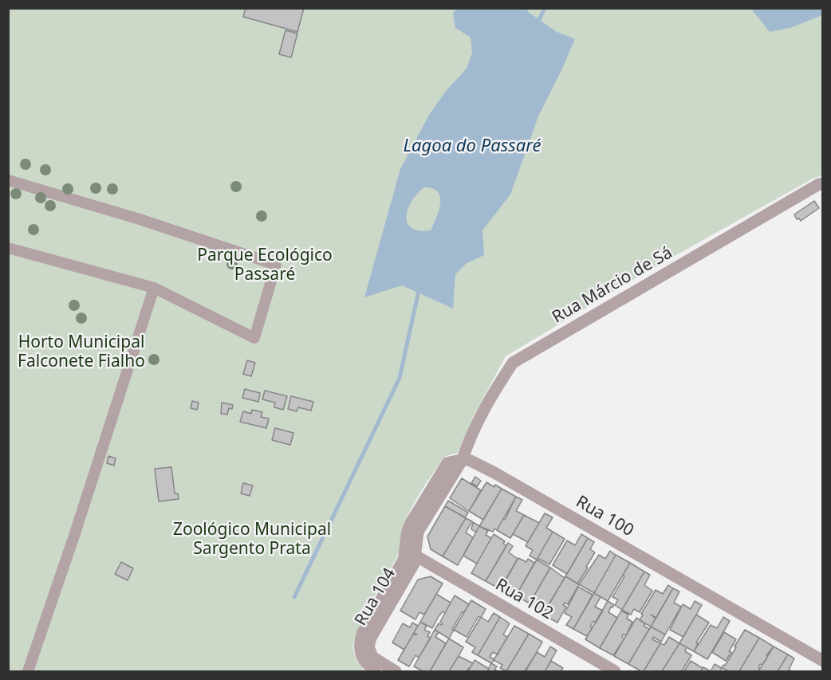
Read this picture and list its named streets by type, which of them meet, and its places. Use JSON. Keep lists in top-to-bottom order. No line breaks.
{"streets":{"street":["Rua Márcio de Sá","Rua 100","Rua 104","Rua 102"]},"crossings":[["Rua Márcio de Sá","Rua 100"],["Rua 104","Rua 102"]],"water":["Lagoa do Passaré"],"parks":["Parque Ecológico Passaré","Horto Municipal Falconete Fialho","Zoológico Municipal Sargento Prata"]}
